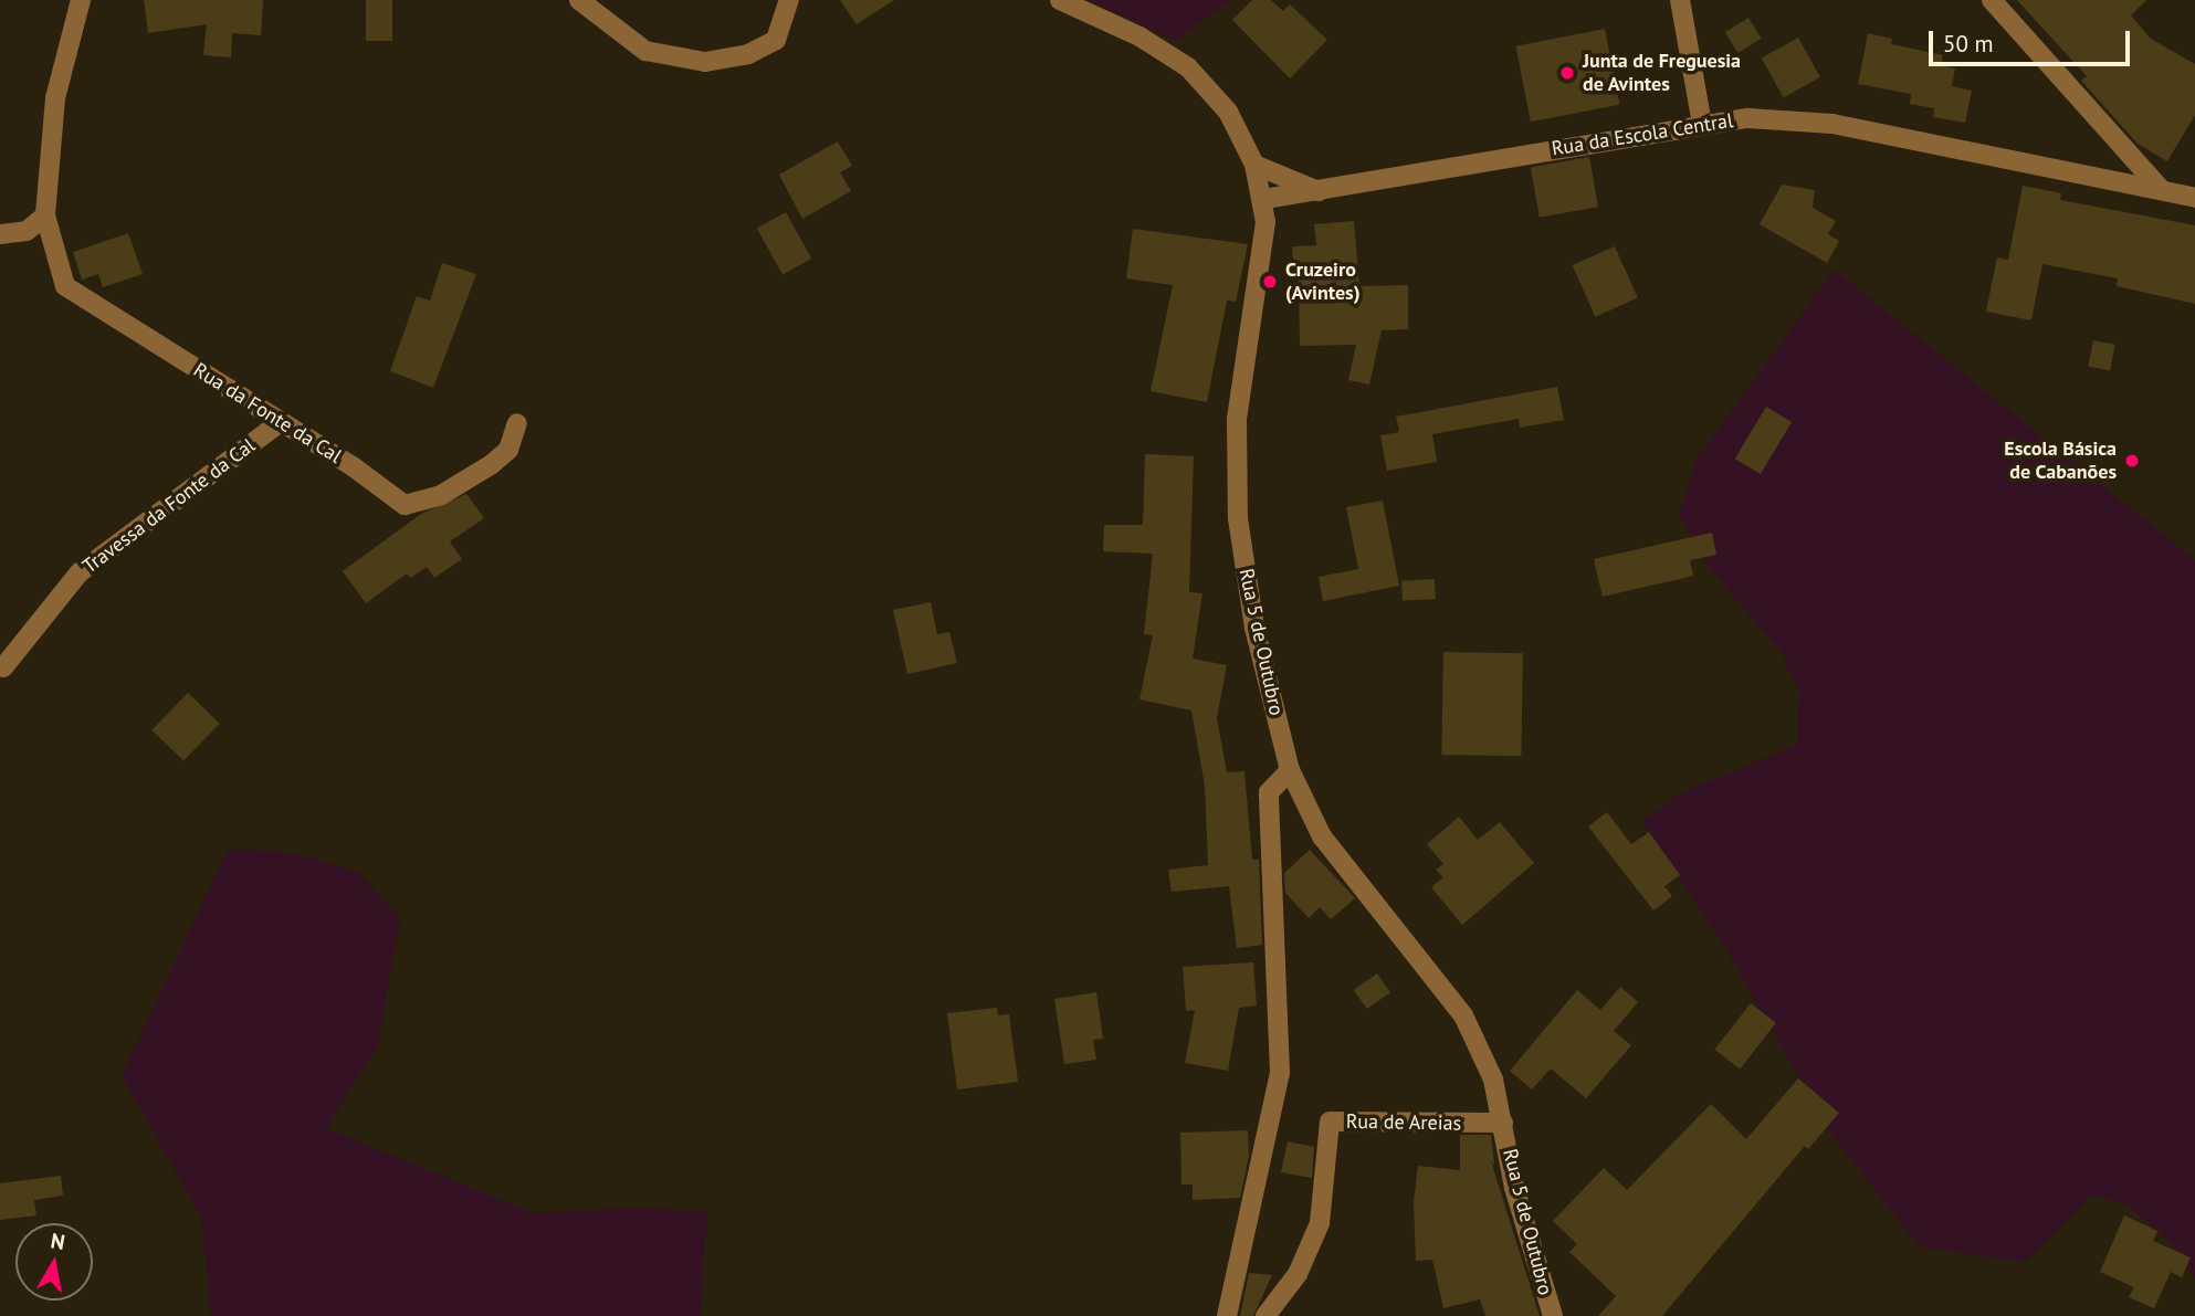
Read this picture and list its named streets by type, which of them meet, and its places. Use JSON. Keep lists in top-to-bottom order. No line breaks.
{"streets":{"street":["Rua da Escola Central","Rua da Fonte da Cal","Travessa da Fonte da Cal","Rua 5 de Outubro","Rua de Areias"]},"crossings":[["Rua da Escola Central","Rua 5 de Outubro"],["Rua da Fonte da Cal","Travessa da Fonte da Cal"],["Rua 5 de Outubro","Rua de Areias"]],"places":["Junta de Freguesia de Avintes","Cruzeiro (Avintes)","Escola Básica de Cabanões"],"scale_bar":"50 m","north":"top"}
